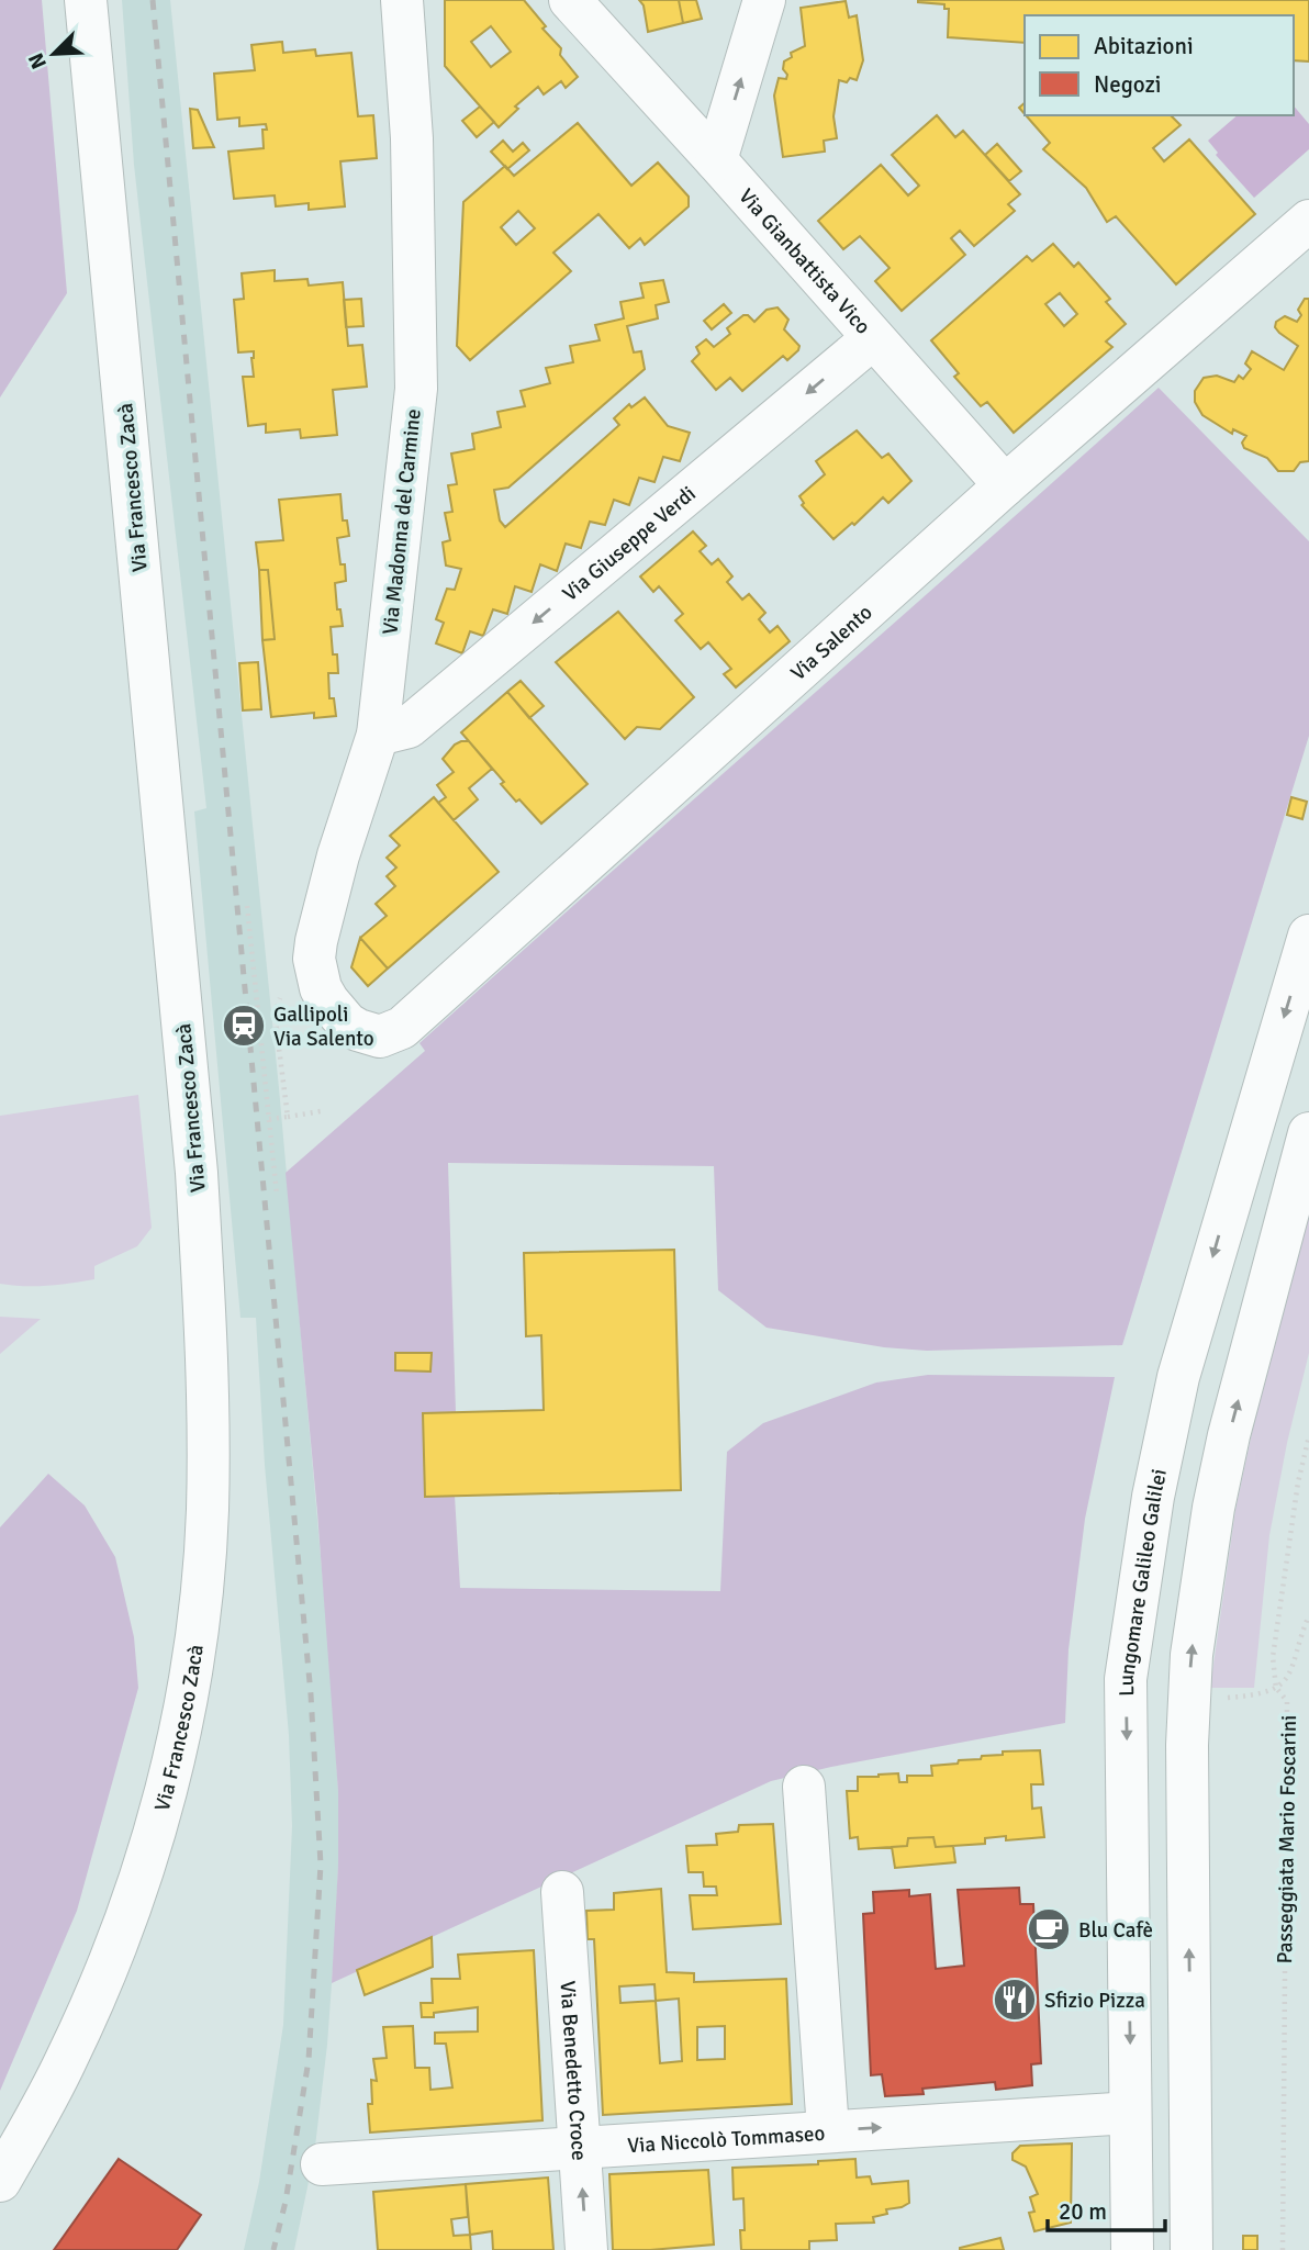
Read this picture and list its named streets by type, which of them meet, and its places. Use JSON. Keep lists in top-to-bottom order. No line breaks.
{"streets":{"street":["Via Gianbattista Vico","Via Francesco Zacà","Via Madonna del Carmine","Via Giuseppe Verdi","Via Salento","Lungomare Galileo Galilei","Via Benedetto Croce","Via Niccolò Tommaseo"],"path":["Passeggiata Mario Foscarini"]},"crossings":[["Via Gianbattista Vico","Via Giuseppe Verdi"],["Via Gianbattista Vico","Via Salento"],["Via Madonna del Carmine","Via Giuseppe Verdi"],["Via Madonna del Carmine","Via Salento"],["Lungomare Galileo Galilei","Via Niccolò Tommaseo"],["Via Benedetto Croce","Via Niccolò Tommaseo"]],"one_way":["Via Giuseppe Verdi"],"places":{"station":["Gallipoli Via Salento"],"cafe":["Blu Cafè"],"restaurant":["Sfizio Pizza"]},"legend":["Abitazioni","Negozi"],"scale_bar":"20 m","north":"bottom left"}
